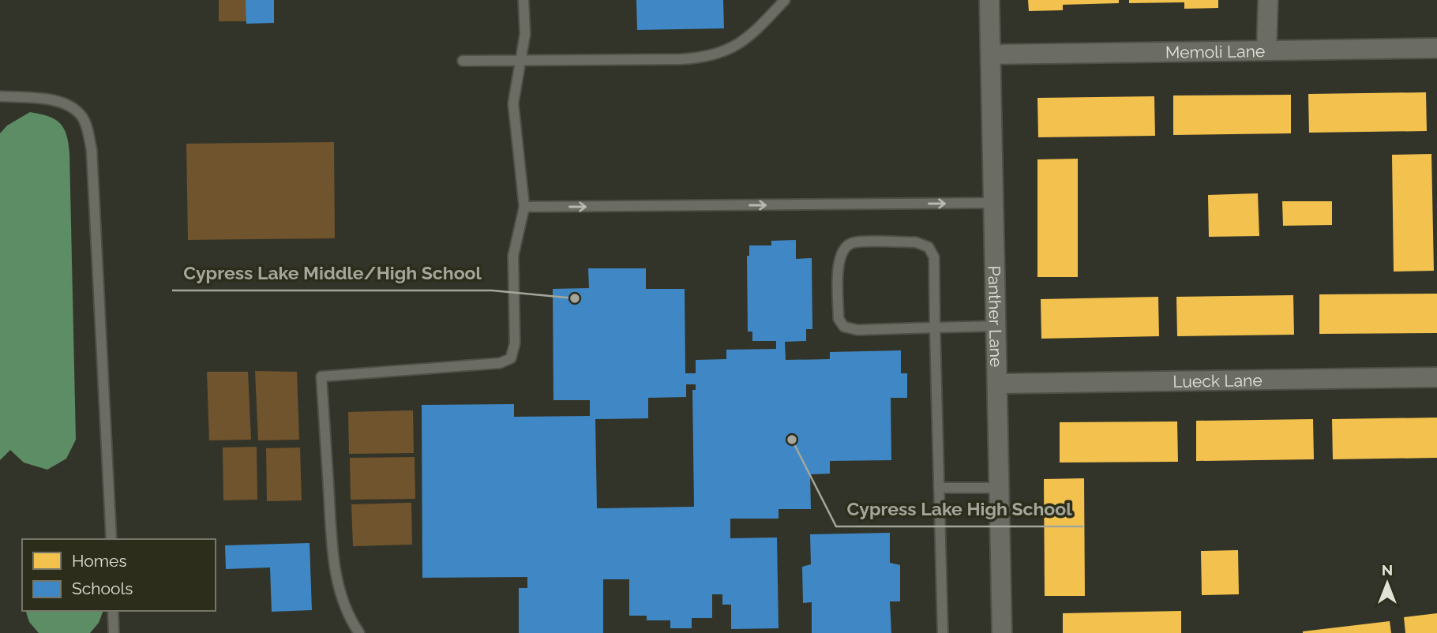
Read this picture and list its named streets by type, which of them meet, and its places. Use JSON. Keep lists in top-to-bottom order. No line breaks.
{"streets":{"street":["Memoli Lane","Panther Lane","Lueck Lane"]},"crossings":[["Memoli Lane","Panther Lane"],["Panther Lane","Lueck Lane"]],"places":["Cypress Lake Middle/High School","Cypress Lake High School"],"legend":["Homes","Schools"],"north":"top"}
